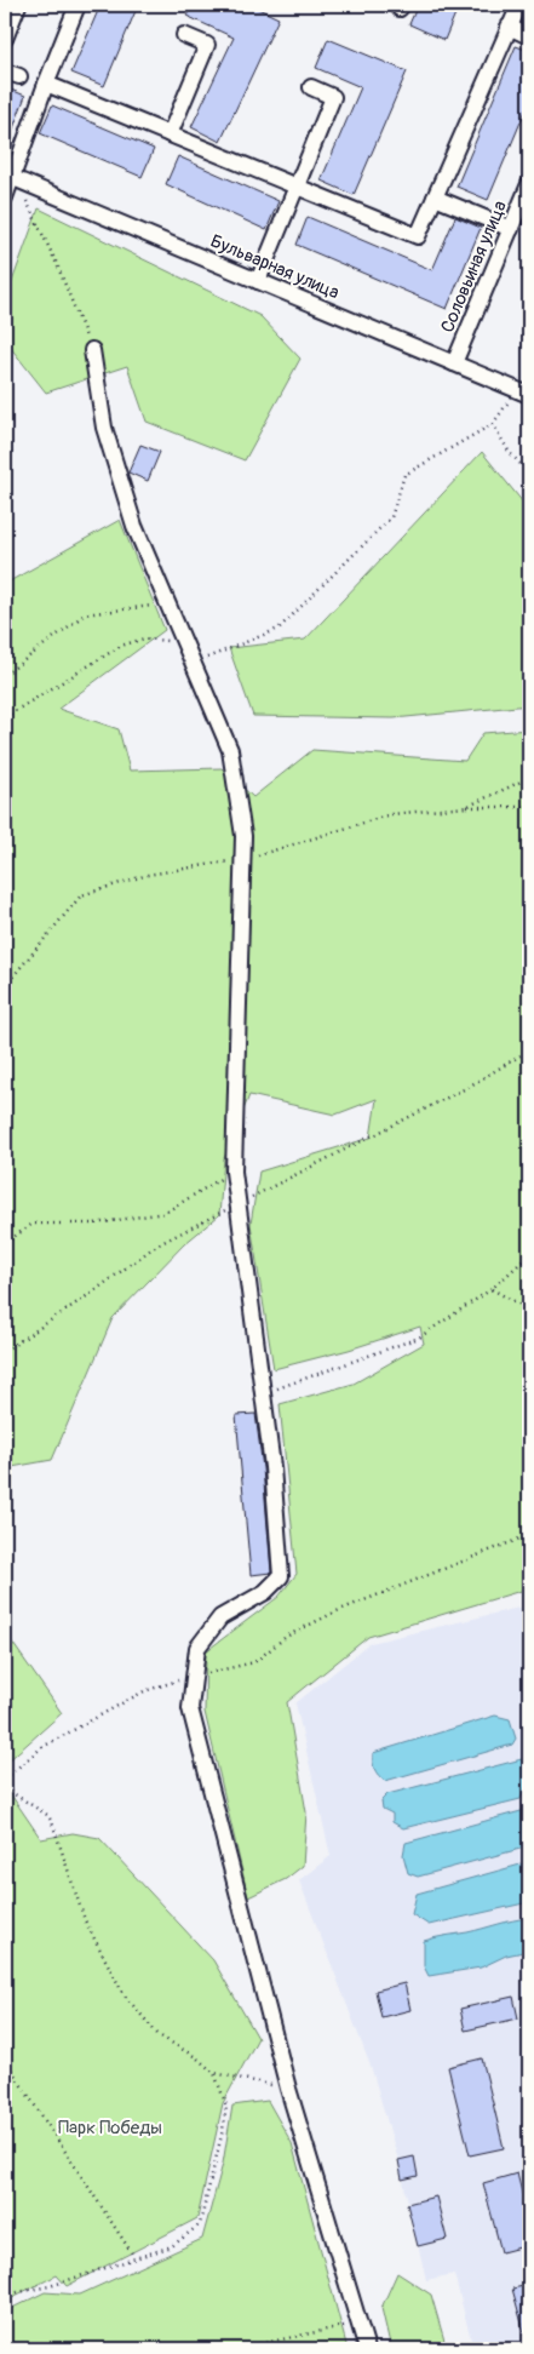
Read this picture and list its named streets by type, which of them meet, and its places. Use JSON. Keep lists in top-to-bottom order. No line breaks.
{"streets":{"street":["Бульварная улица","Соловьиная улица"]},"crossings":[["Бульварная улица","Соловьиная улица"]],"parks":["Парк Победы"]}
